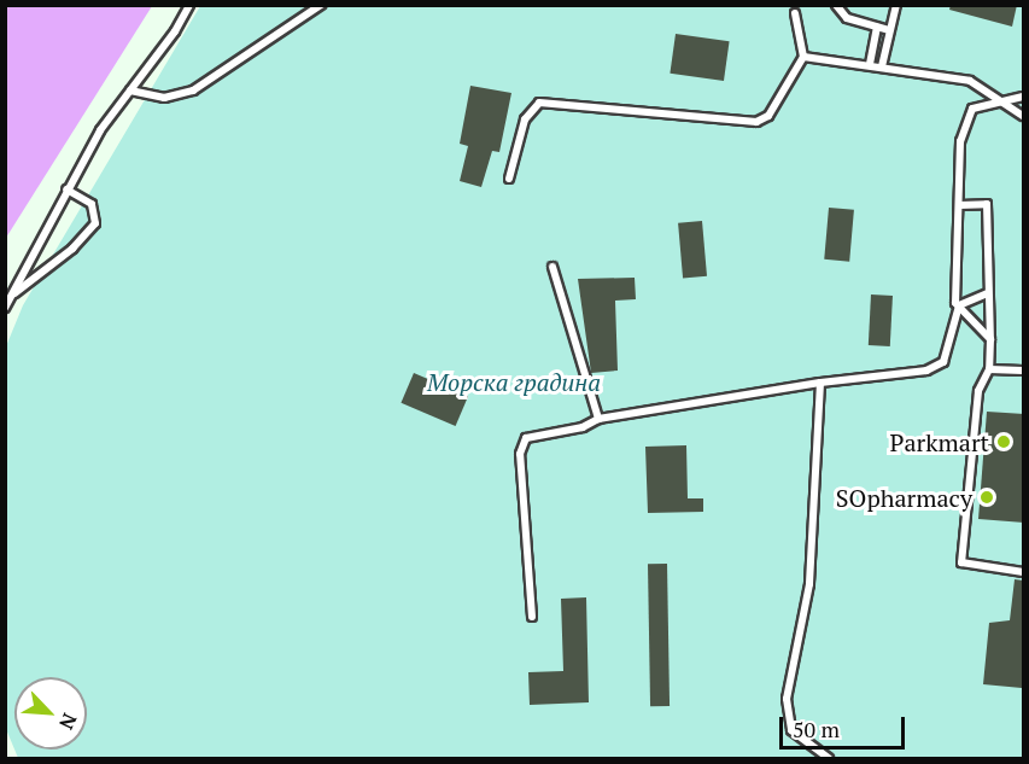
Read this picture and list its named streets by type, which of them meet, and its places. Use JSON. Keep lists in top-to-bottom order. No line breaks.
{"parks":["Морска градина"],"places":["Parkmart","SOpharmacy"],"scale_bar":"50 m","north":"bottom right"}
